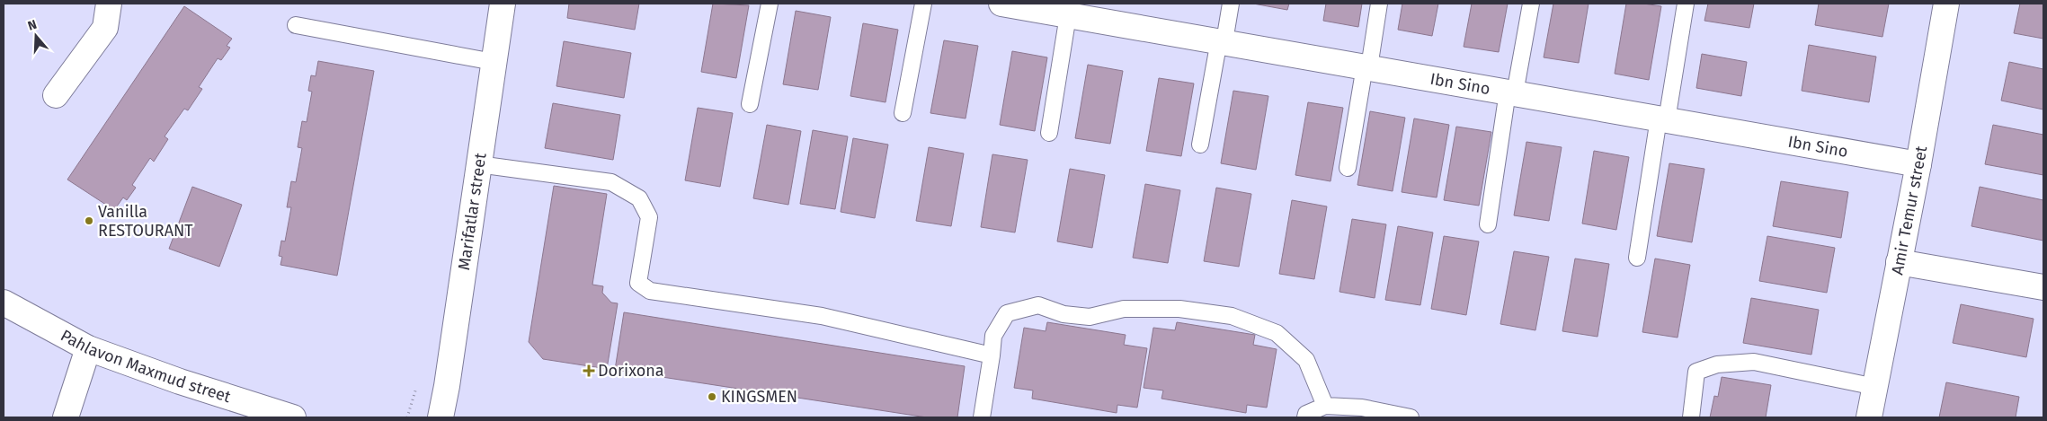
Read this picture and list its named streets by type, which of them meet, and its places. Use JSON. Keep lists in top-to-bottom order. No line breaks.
{"streets":{"street":["Ibn Sino","Marifatlar street","Amir Temur street","Pahlavon Maxmud street"]},"crossings":[["Ibn Sino","Amir Temur street"]],"places":{"other":["Vanilla RESTOURANT","KINGSMEN"],"health":["Dorixona"]},"north":"top"}
